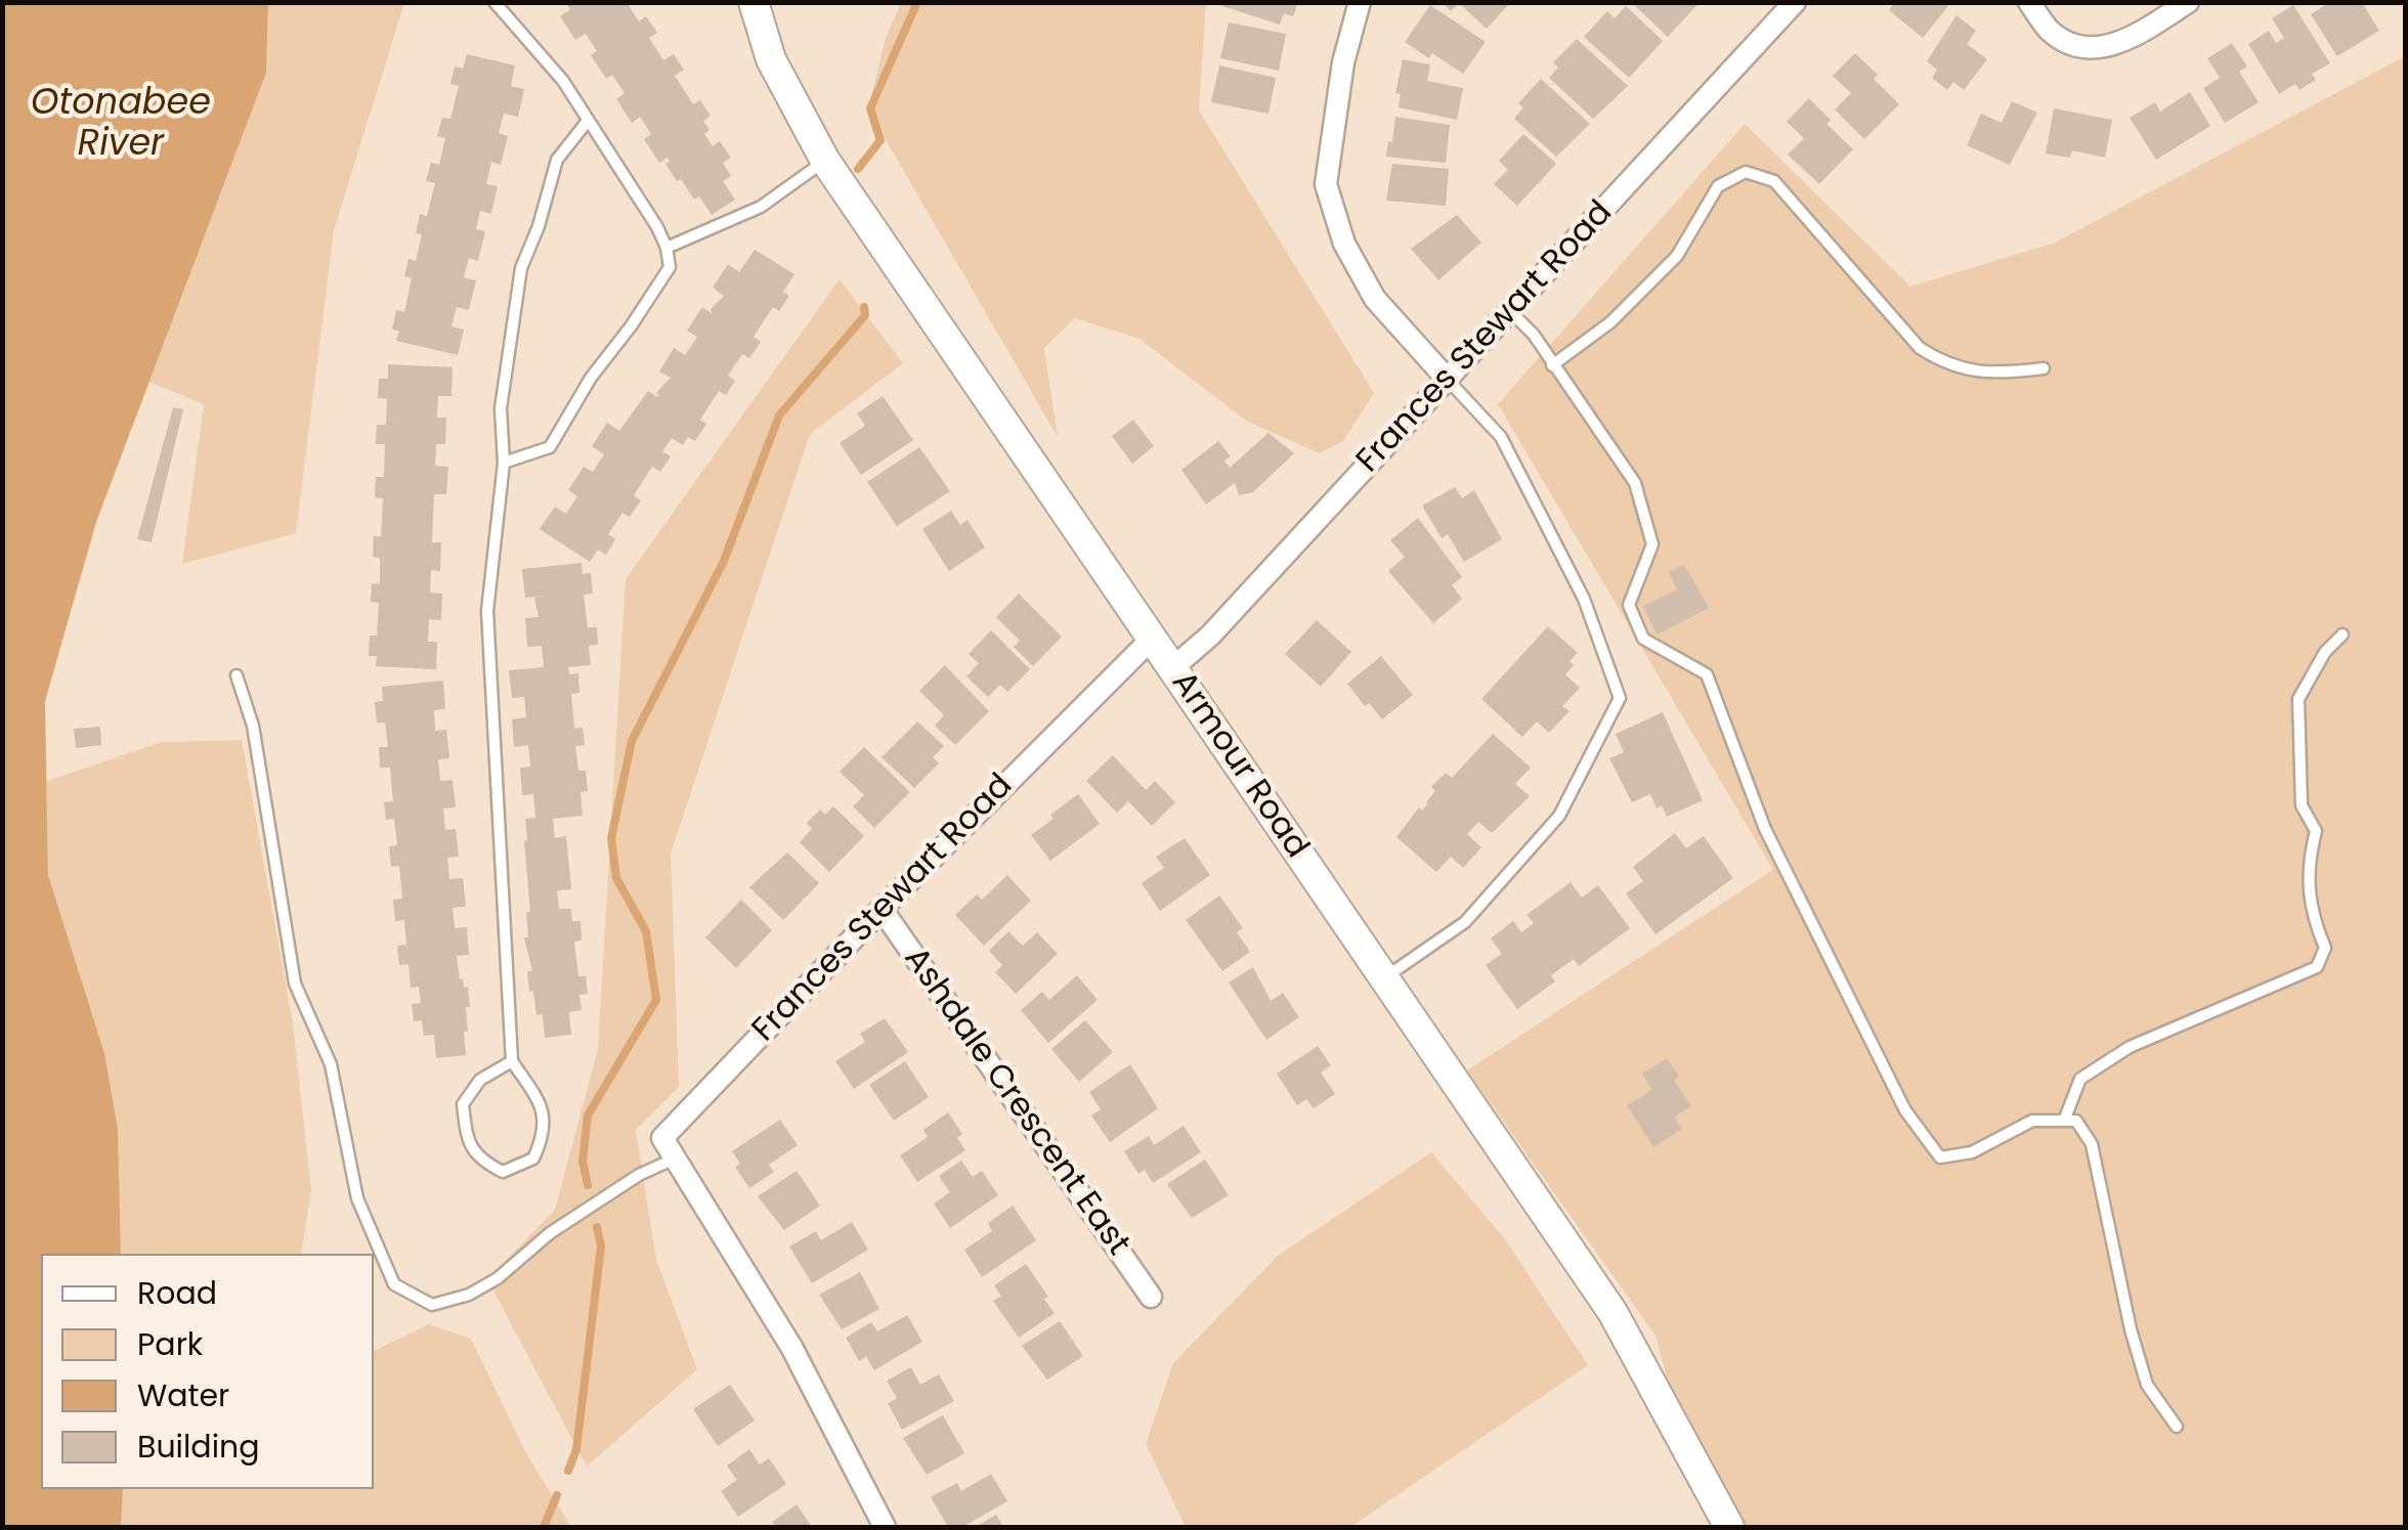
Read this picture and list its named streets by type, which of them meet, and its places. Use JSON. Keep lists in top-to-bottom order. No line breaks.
{"streets":{"main road":["Armour Road"],"street":["Frances Stewart Road","Ashdale Crescent East"]},"crossings":[["Frances Stewart Road","Armour Road"],["Frances Stewart Road","Ashdale Crescent East"]],"water":["Otonabee River"],"legend":["Road","Park","Water","Building"]}
